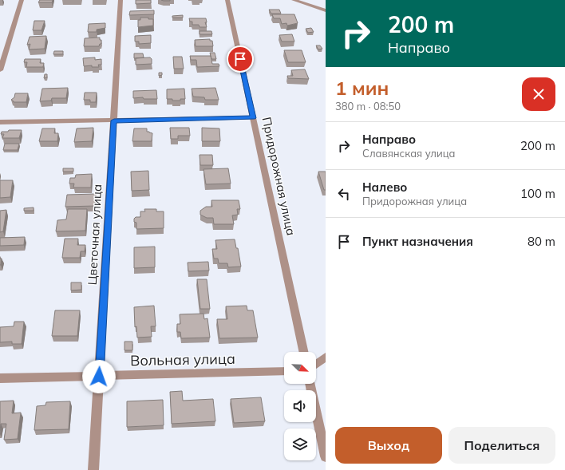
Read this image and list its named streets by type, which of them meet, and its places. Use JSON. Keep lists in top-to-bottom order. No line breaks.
{"streets":{"street":["Придорожная улица","Цветочная улица","Вольная улица"]},"crossings":[["Цветочная улица","Вольная улица"]],"north":"bottom right","page":{"turn":["200 m","Направо"],"heading":["1 мин","380 m · 08:50"],"list":[{"name":"Направо","note":"Славянская улица","value":"200 m"},{"name":"Налево","note":"Придорожная улица","value":"100 m"},{"name":"Пункт назначения","value":"80 m"}],"buttons":["Выход","Поделиться"]}}
